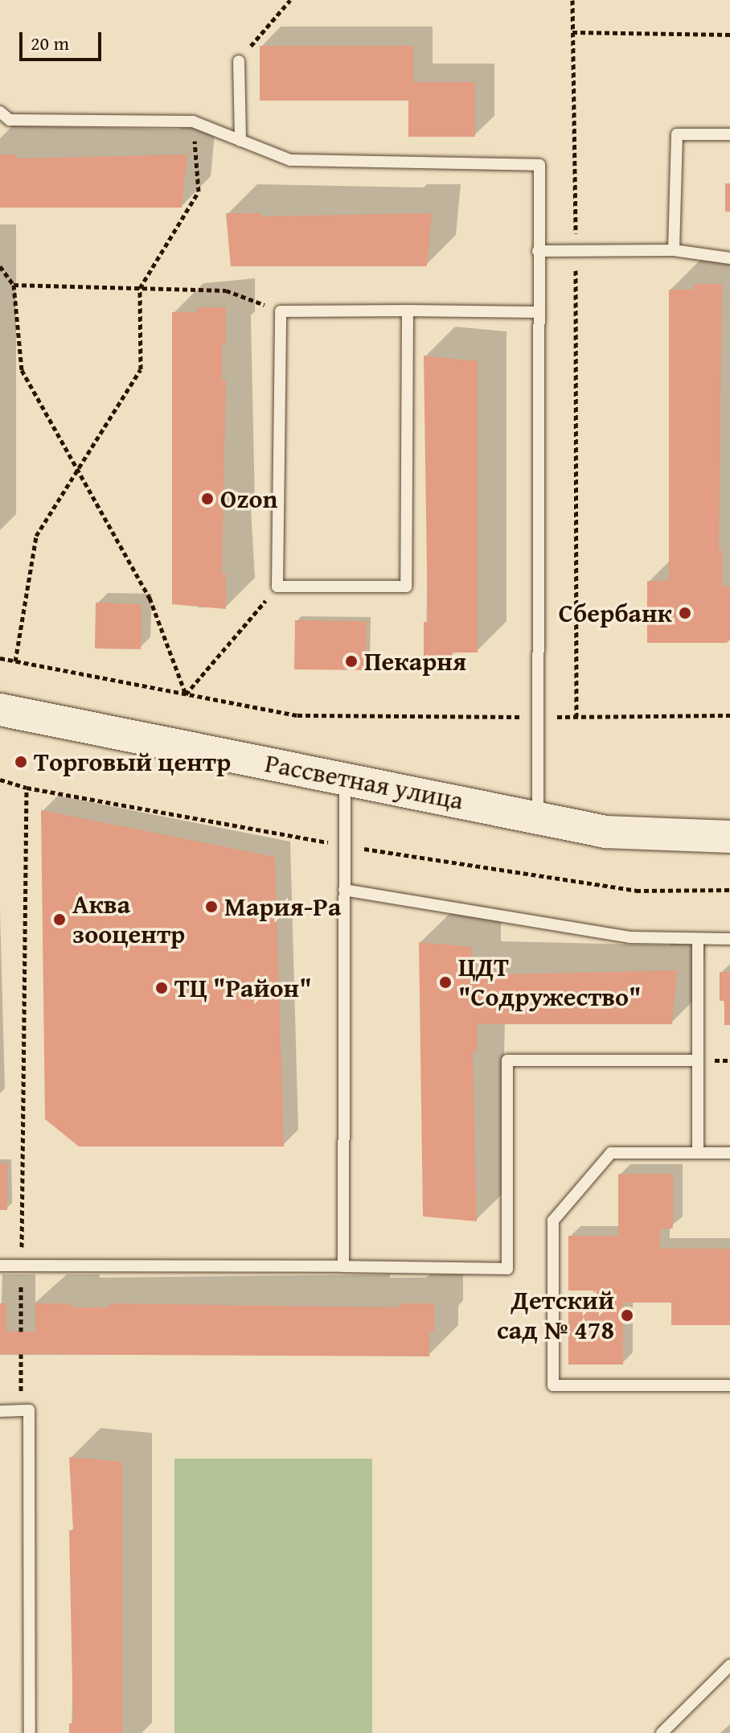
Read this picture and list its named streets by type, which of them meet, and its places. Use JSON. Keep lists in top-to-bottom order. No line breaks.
{"streets":{"street":["Рассветная улица"]},"places":["Ozon","Сбербанк","Пекарня","Торговый центр","Мария-Ра","Аква зооцентр","ЦДТ \"Содружество\"","ТЦ \"Район\"","Детский сад № 478"],"scale_bar":"20 m"}
